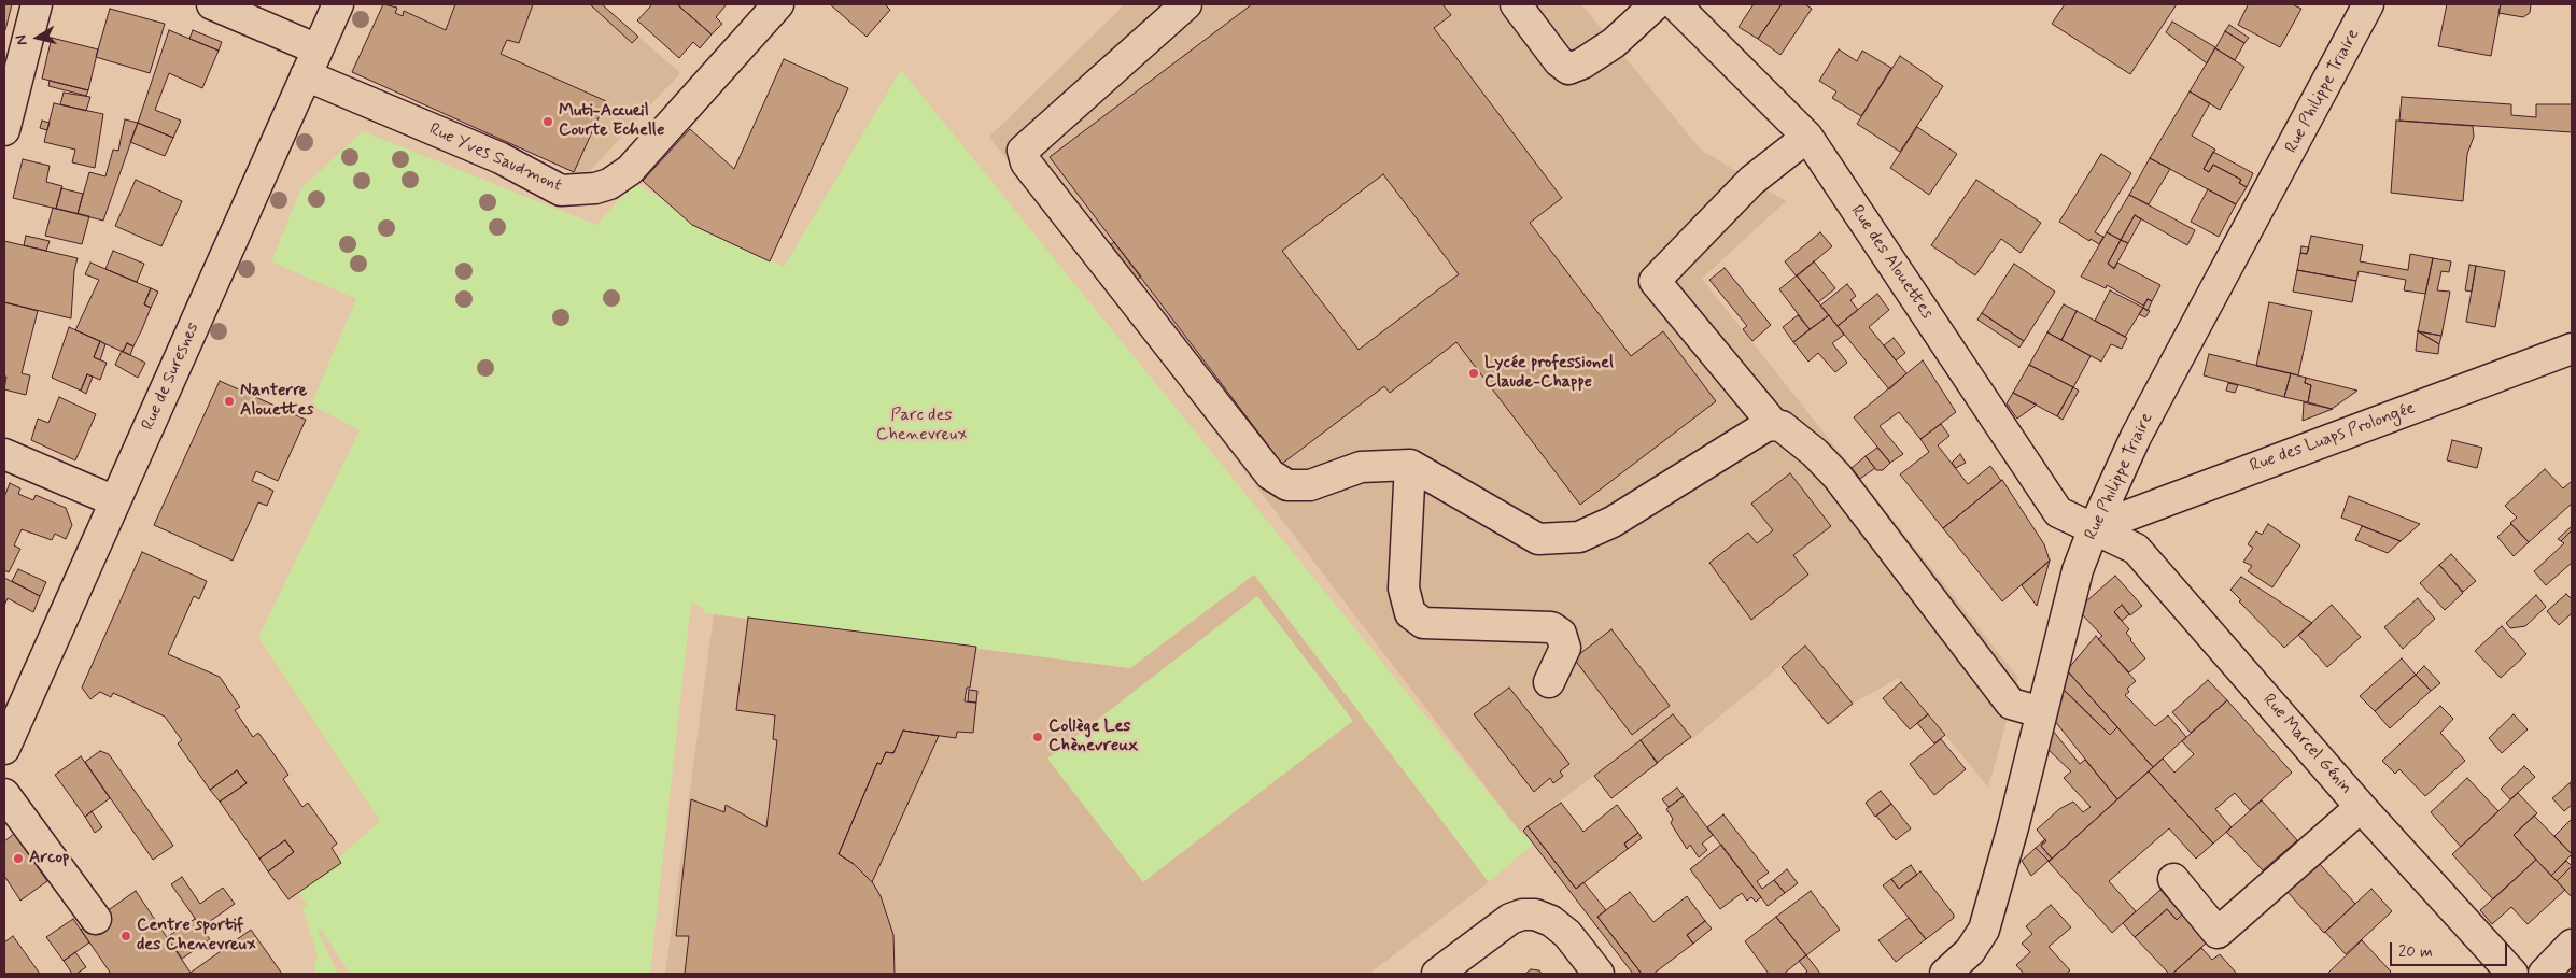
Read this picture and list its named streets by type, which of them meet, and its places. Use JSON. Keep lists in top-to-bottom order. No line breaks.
{"streets":{"street":["Rue Philippe Triaire","Rue Yves Saudmont","Rue des Alouettes","Rue de Suresnes","Rue des Luaps Prolongée","Rue Marcel Génin"]},"crossings":[["Rue Philippe Triaire","Rue des Alouettes"],["Rue Philippe Triaire","Rue des Luaps Prolongée"],["Rue Philippe Triaire","Rue Marcel Génin"],["Rue Yves Saudmont","Rue de Suresnes"],["Rue des Alouettes","Rue des Luaps Prolongée"],["Rue des Alouettes","Rue Marcel Génin"],["Rue des Luaps Prolongée","Rue Marcel Génin"]],"parks":["Parc des Chenevreux"],"places":["Muti-Accueil Courte Echelle","Lycée professionel Claude-Chappe","Nanterre Alouettes","Collège Les Chènevreux","Arcop","Centre sportif des Chenevreux"],"scale_bar":"20 m","north":"left"}
